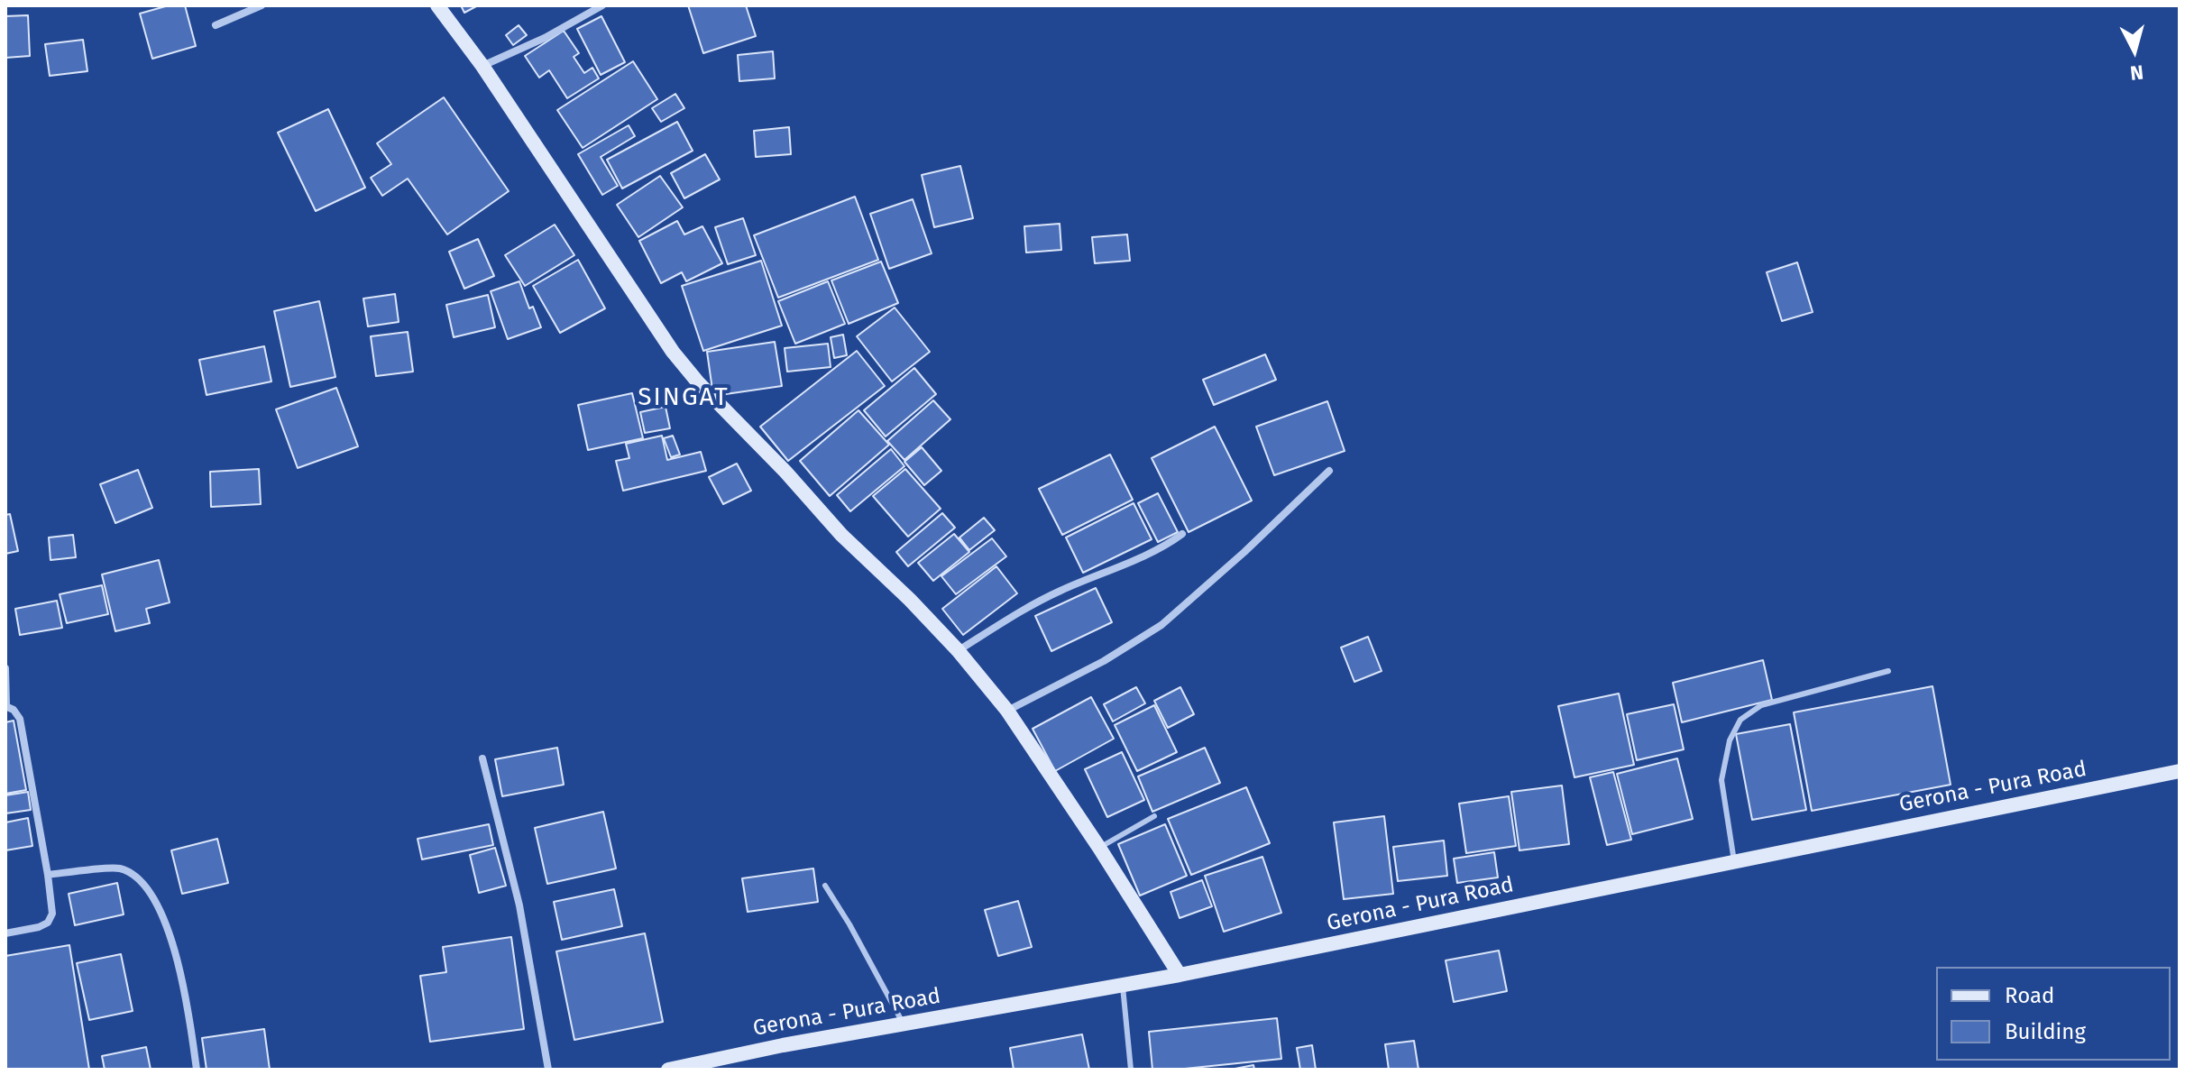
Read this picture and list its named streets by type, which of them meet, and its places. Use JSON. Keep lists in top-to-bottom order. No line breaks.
{"streets":{"main road":["Gerona - Pura Road"]},"districts":["SINGAT"],"legend":["Road","Building"],"north":"bottom"}
